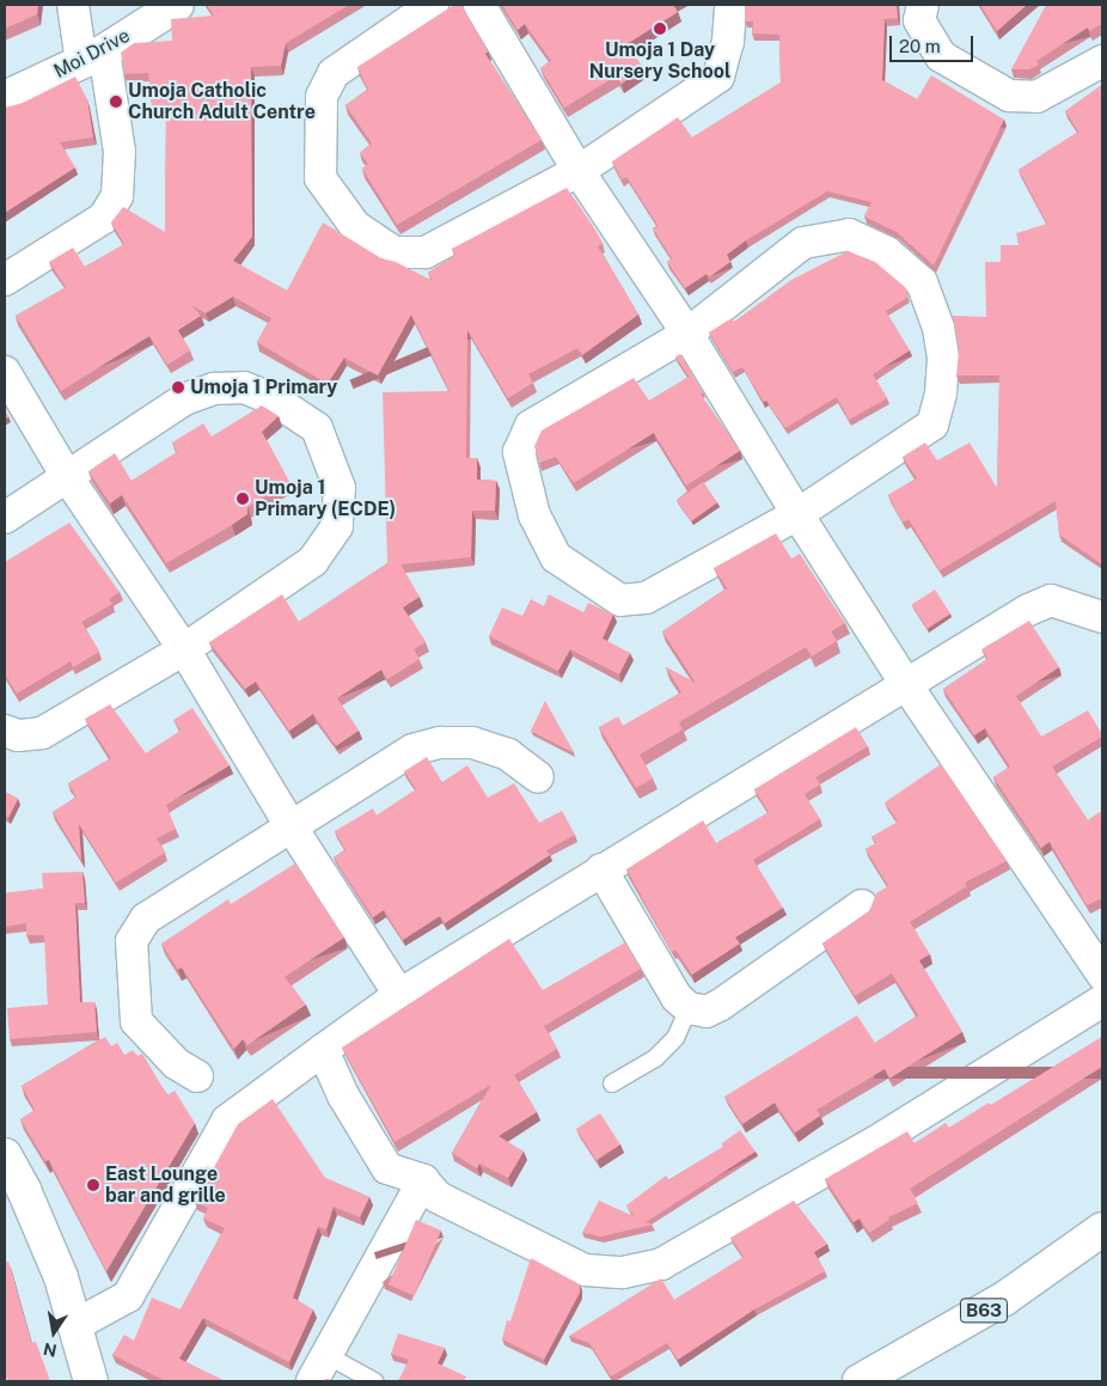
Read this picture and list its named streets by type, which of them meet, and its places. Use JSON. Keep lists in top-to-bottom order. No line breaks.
{"streets":{"main road":["Moi Drive","B63"]},"places":["Umoja 1 Day Nursery School","Umoja Catholic Church Adult Centre","Umoja 1 Primary","Umoja 1 Primary (ECDE)","East Lounge bar and grille"],"scale_bar":"20 m","north":"bottom"}
